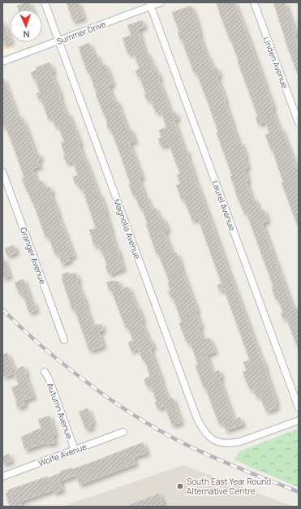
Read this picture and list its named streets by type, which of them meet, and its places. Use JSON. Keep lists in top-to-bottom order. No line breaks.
{"streets":{"street":["Summer Drive","Linden Avenue","Laurel Avenue","Magnolia Avenue","Granger Avenue","Autumn Avenue","Wolfe Avenue"]},"crossings":[["Summer Drive","Laurel Avenue"],["Summer Drive","Magnolia Avenue"],["Autumn Avenue","Wolfe Avenue"]],"places":["South East Year Round Alternative Centre"],"north":"bottom"}
